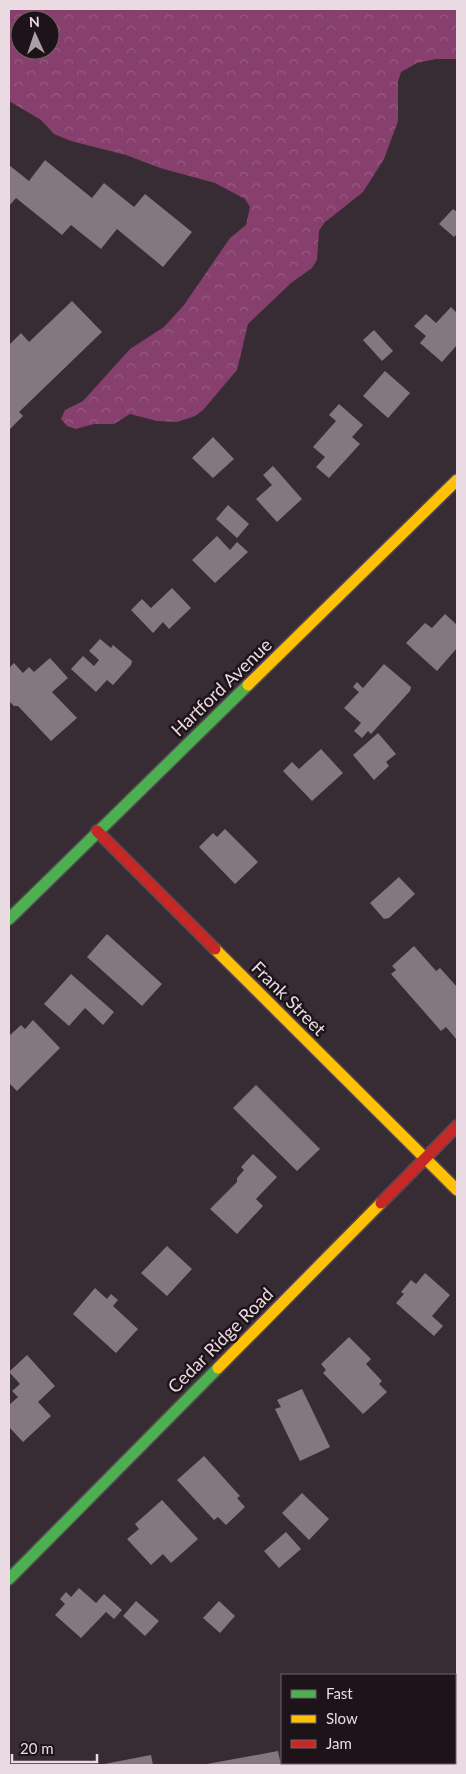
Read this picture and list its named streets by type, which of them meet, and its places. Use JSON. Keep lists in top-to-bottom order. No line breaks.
{"streets":{"street":["Hartford Avenue","Frank Street","Cedar Ridge Road"]},"crossings":[["Hartford Avenue","Frank Street"],["Frank Street","Cedar Ridge Road"]],"legend":["Fast","Slow","Jam"],"scale_bar":"20 m","north":"top"}
